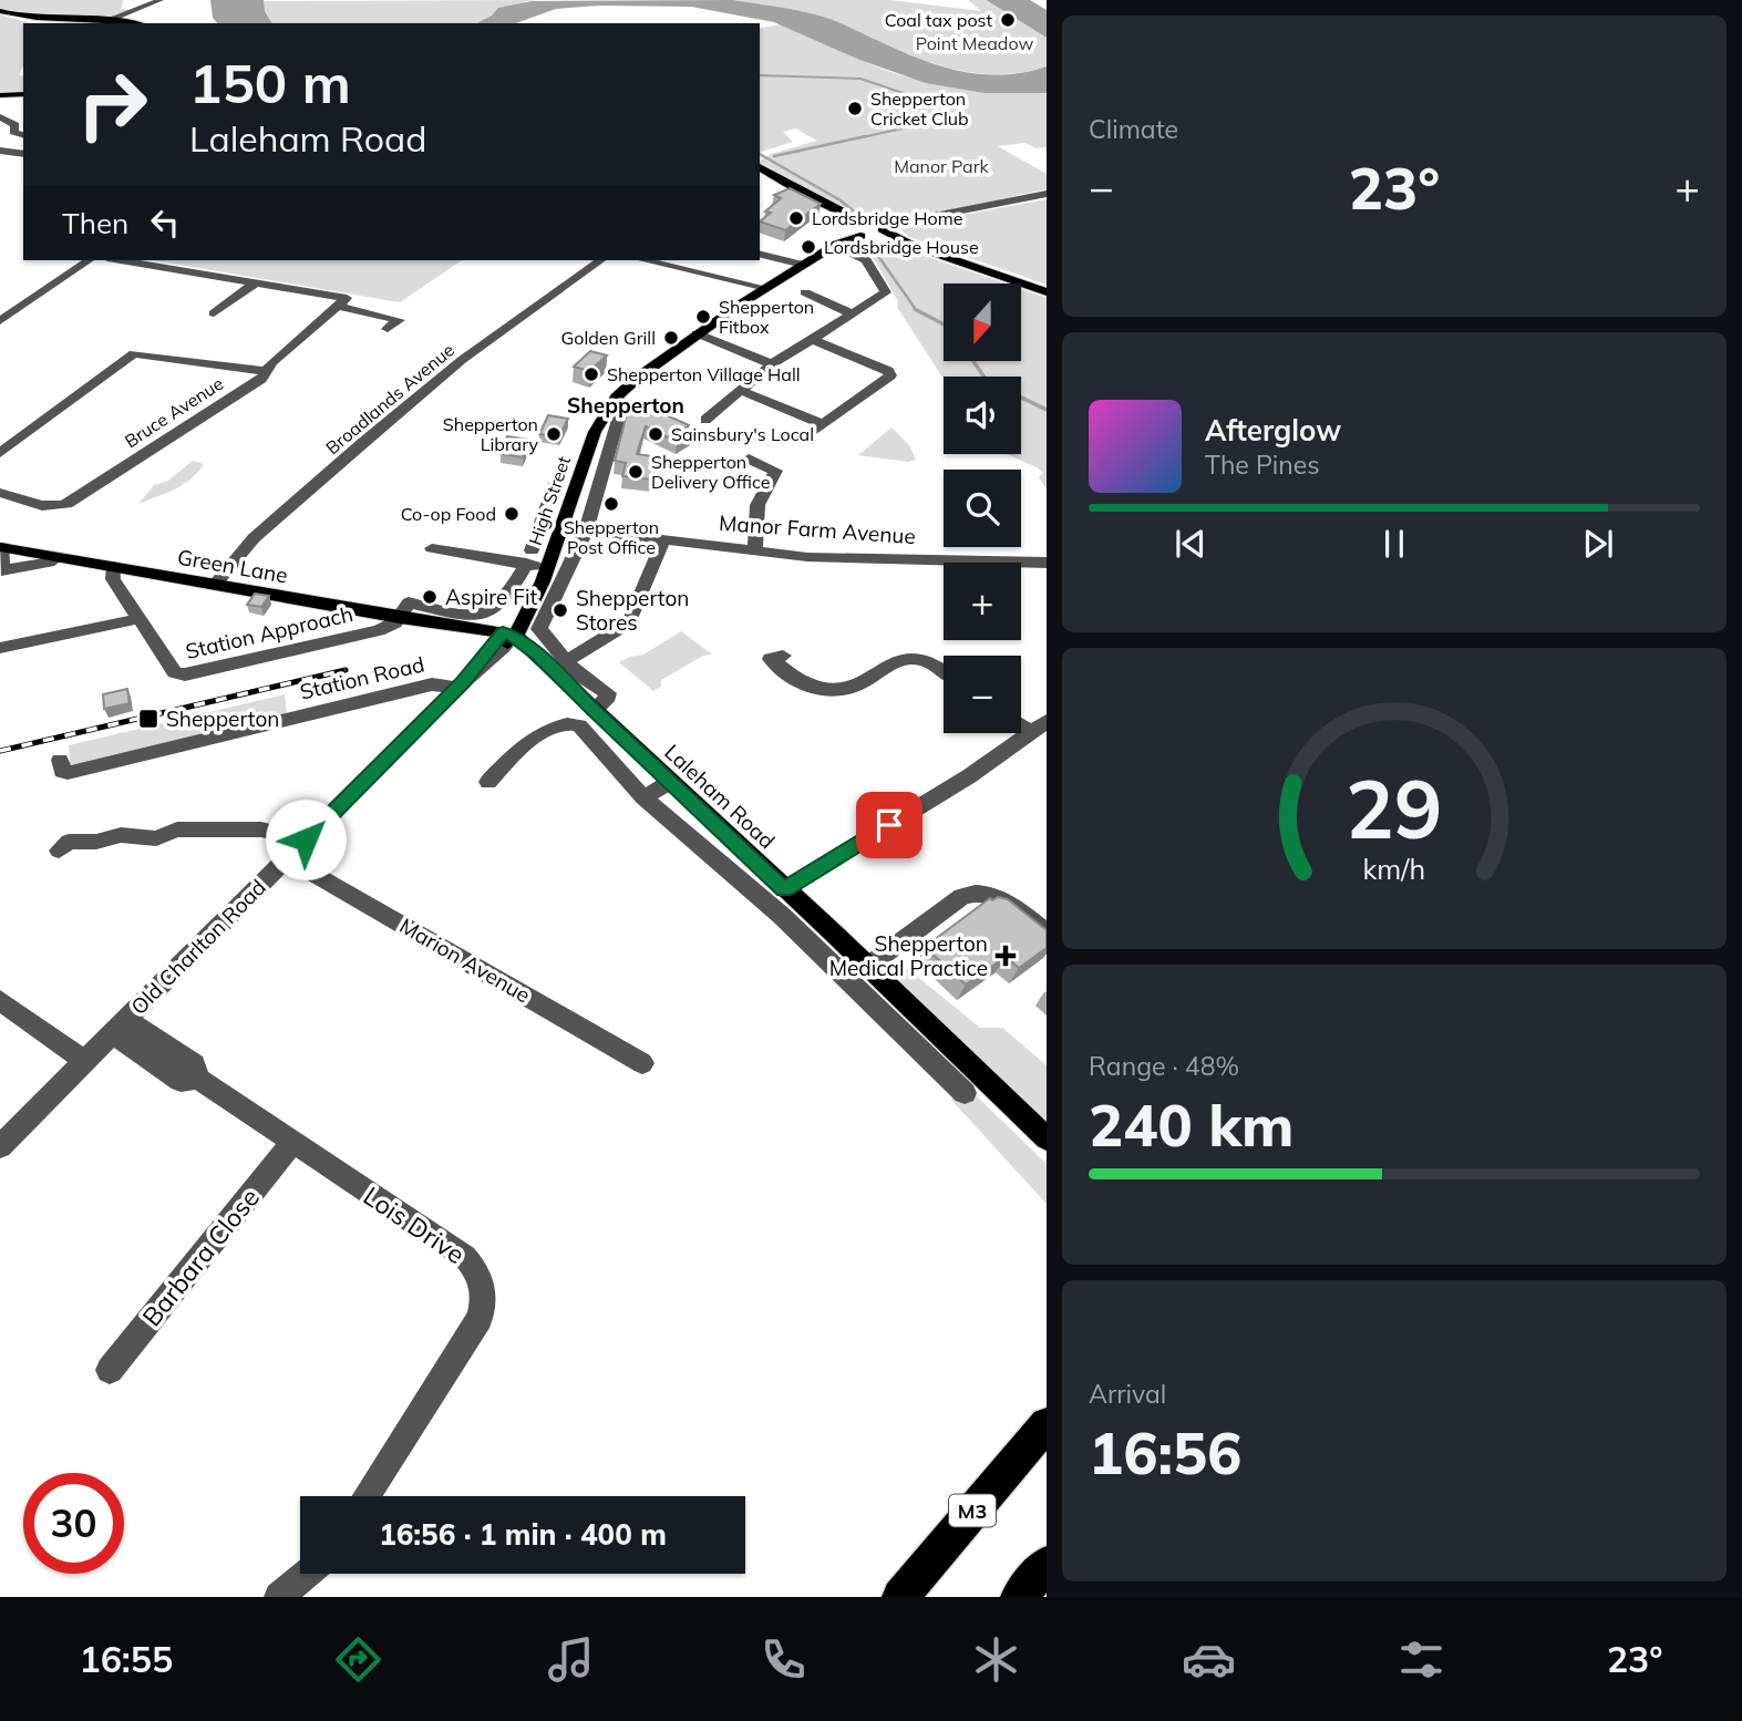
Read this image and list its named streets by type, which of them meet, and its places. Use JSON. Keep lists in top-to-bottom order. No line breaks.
{"streets":{"highway":["M3"],"main road":["High Street","Green Lane","Laleham Road"],"street":["Broadlands Avenue","Bruce Avenue","Manor Farm Avenue","Station Approach","Station Road","Old Charlton Road","Marion Avenue","Lois Drive","Barbara Close"]},"crossings":[["Broadlands Avenue","Green Lane"],["High Street","Green Lane"],["High Street","Laleham Road"],["High Street","Old Charlton Road"],["Green Lane","Station Approach"],["Green Lane","Laleham Road"],["Green Lane","Old Charlton Road"],["Station Road","Old Charlton Road"],["Laleham Road","Old Charlton Road"],["Old Charlton Road","Marion Avenue"],["Old Charlton Road","Lois Drive"],["Lois Drive","Barbara Close"]],"districts":["Shepperton"],"parks":["Point Meadow","Manor Park"],"places":{"other":["Coal tax post","Shepperton Cricket Club","Lordsbridge Home","Lordsbridge House","Shepperton Fitbox","Golden Grill","Shepperton Village Hall","Shepperton Library","Sainsbury's Local","Shepperton Delivery Office","Shepperton Post Office","Co-op Food","Aspire Fit","Shepperton Stores"],"transit":["Shepperton"],"health":["Shepperton Medical Practice"]},"north":"bottom","page":{"tile":["Climate",["Range · 48%","240 km"],["Arrival","16:56"]],"turn":["150 m","Laleham Road"],"heat":["−","23°","+"],"then":"Then","map_buttons":["+","−"],"song":["Afterglow","The Pines"],"limit":"30","trip":"16:56 · 1 min · 400 m","tabs":["16:55","23°"],"gauge":["29","km/h"]}}
